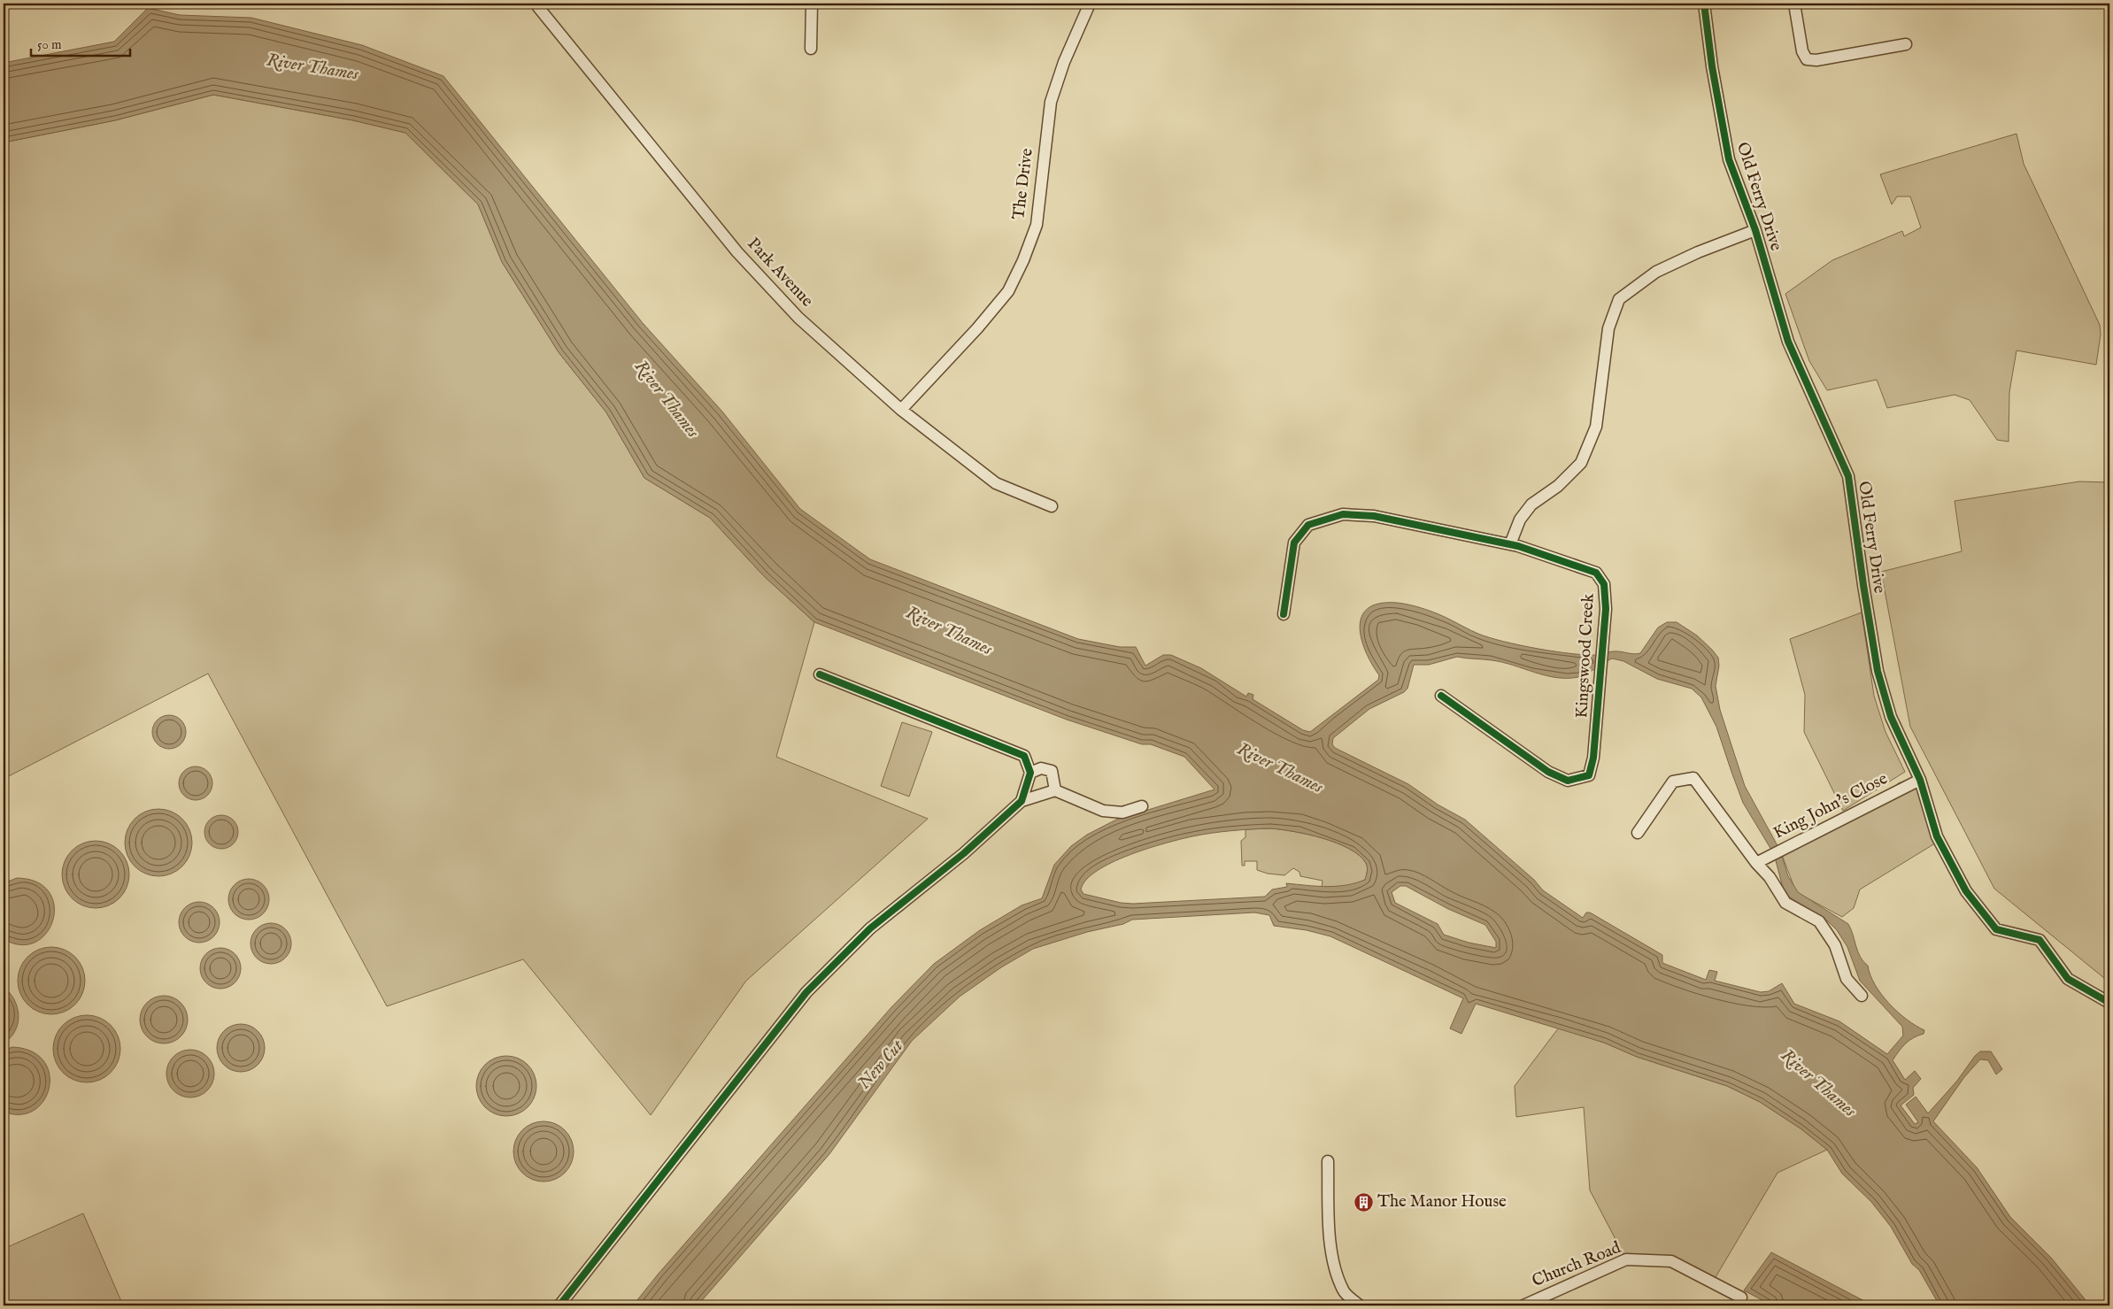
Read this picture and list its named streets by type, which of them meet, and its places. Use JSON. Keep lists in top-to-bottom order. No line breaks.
{"streets":{"street":["The Drive","Old Ferry Drive","Park Avenue","Kingswood Creek","King John's Close","Church Road"]},"crossings":[["The Drive","Park Avenue"],["Old Ferry Drive","King John's Close"]],"water":["River Thames","New Cut"],"places":{"building":["The Manor House"]},"scale_bar":"50 m"}
